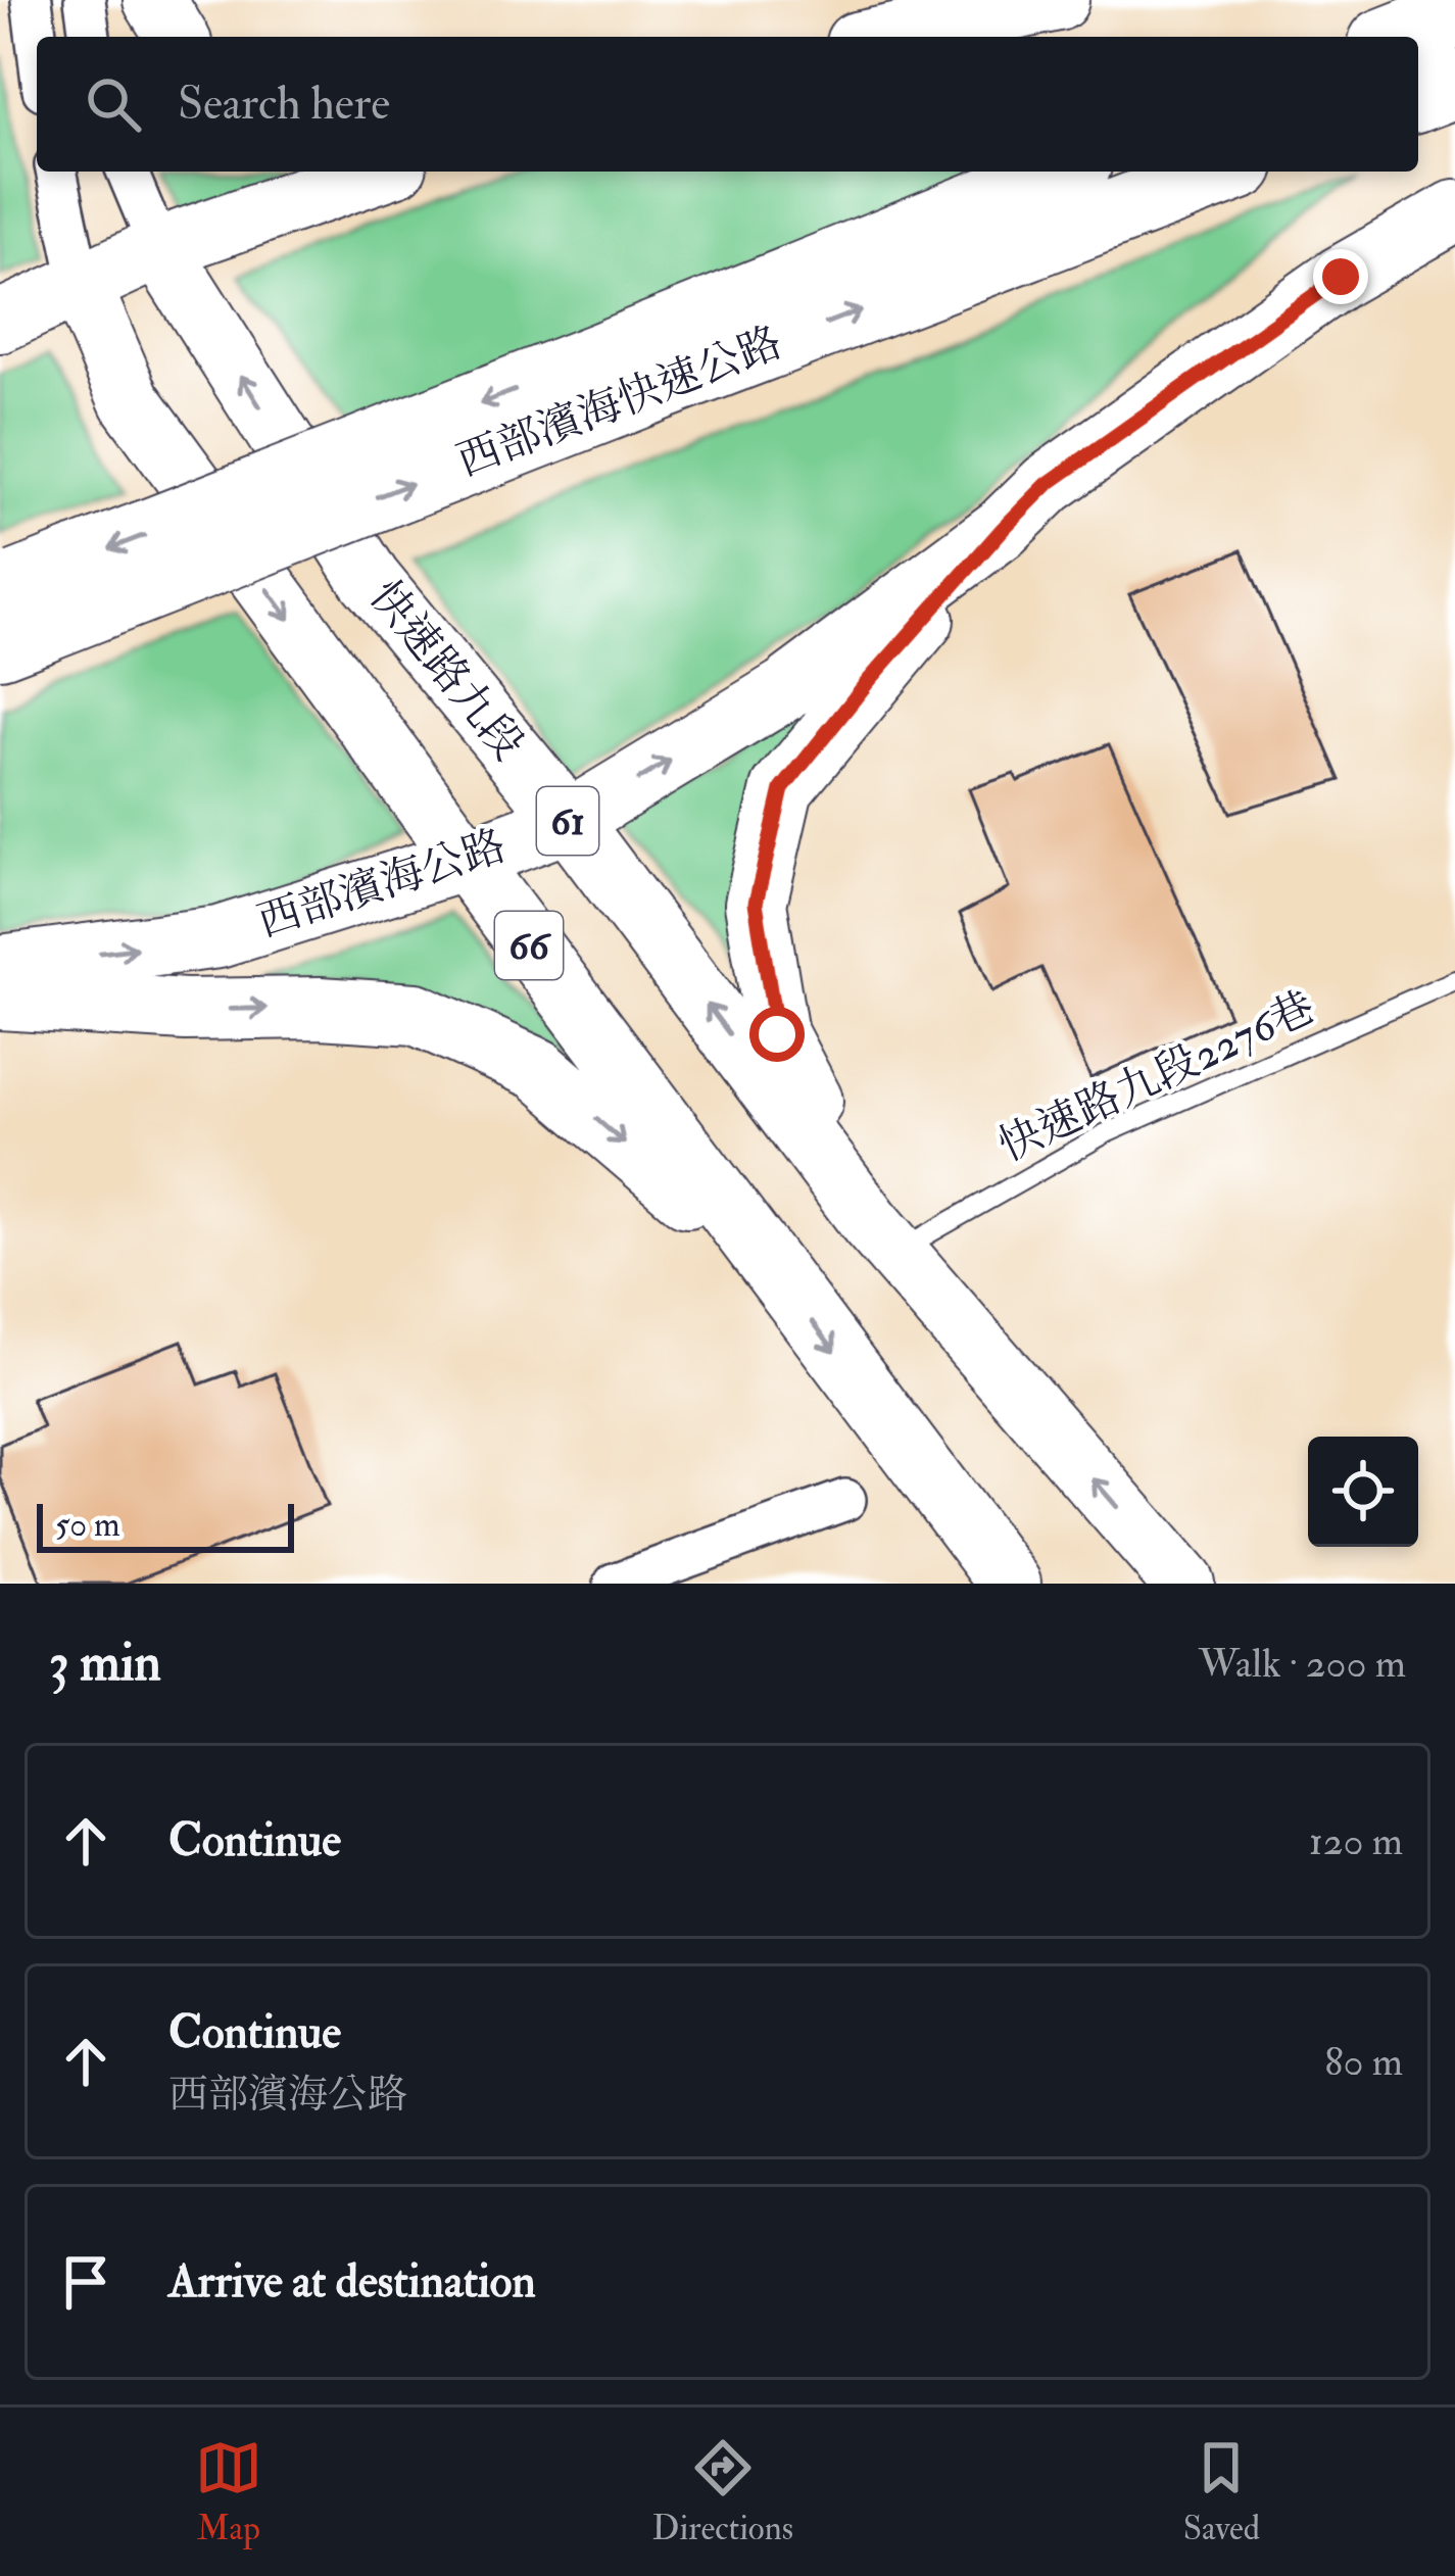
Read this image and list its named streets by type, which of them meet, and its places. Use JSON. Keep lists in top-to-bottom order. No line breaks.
{"streets":{"highway":["西部濱海快速公路"],"main road":["快速路九段","61","西部濱海公路","66"],"lane":["快速路九段2276巷"]},"crossings":[["快速路九段","西部濱海公路"],["快速路九段","快速路九段2276巷"],["西部濱海公路","66"]],"one_way":["西部濱海公路"],"scale_bar":"50 m","page":{"search":"Search here","scale":"50 m","heading":["3 min","Walk · 200 m"],"list":[["Continue","120 m"],["Continue","西部濱海公路","80 m"],"Arrive at destination"],"nav":["Map","Directions","Saved"]}}
